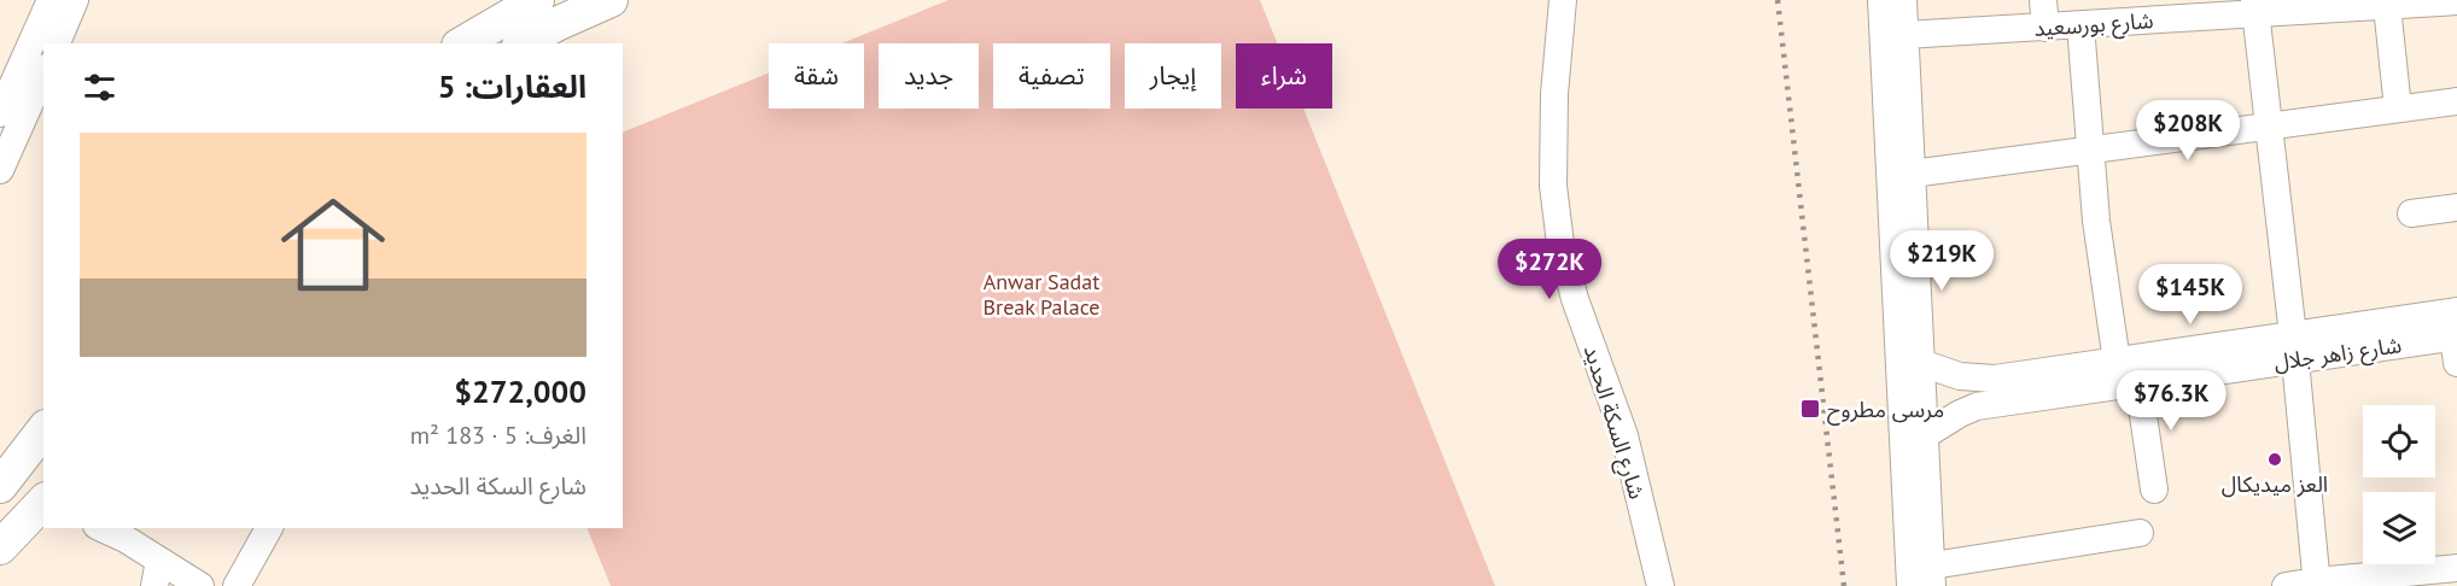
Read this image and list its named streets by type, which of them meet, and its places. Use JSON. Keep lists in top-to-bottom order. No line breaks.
{"streets":{"street":["شارع بورسعيد","شارع زاهر جلال","شارع السكة الحديد"]},"parks":["Anwar Sadat Break Palace"],"places":{"transit":["مرسى مطروح"],"other":["العز ميديكال"]},"page":{"chip":["شراء","إيجار","تصفية","جديد","شقة"],"heading":"العقارات: 5","price":["$208K","$219K","$272K","$145K","$76.3K"],"list":[{"name":"$272,000","note":"الغرف: 5 · 183 m² · شارع السكة الحديد"}]}}
